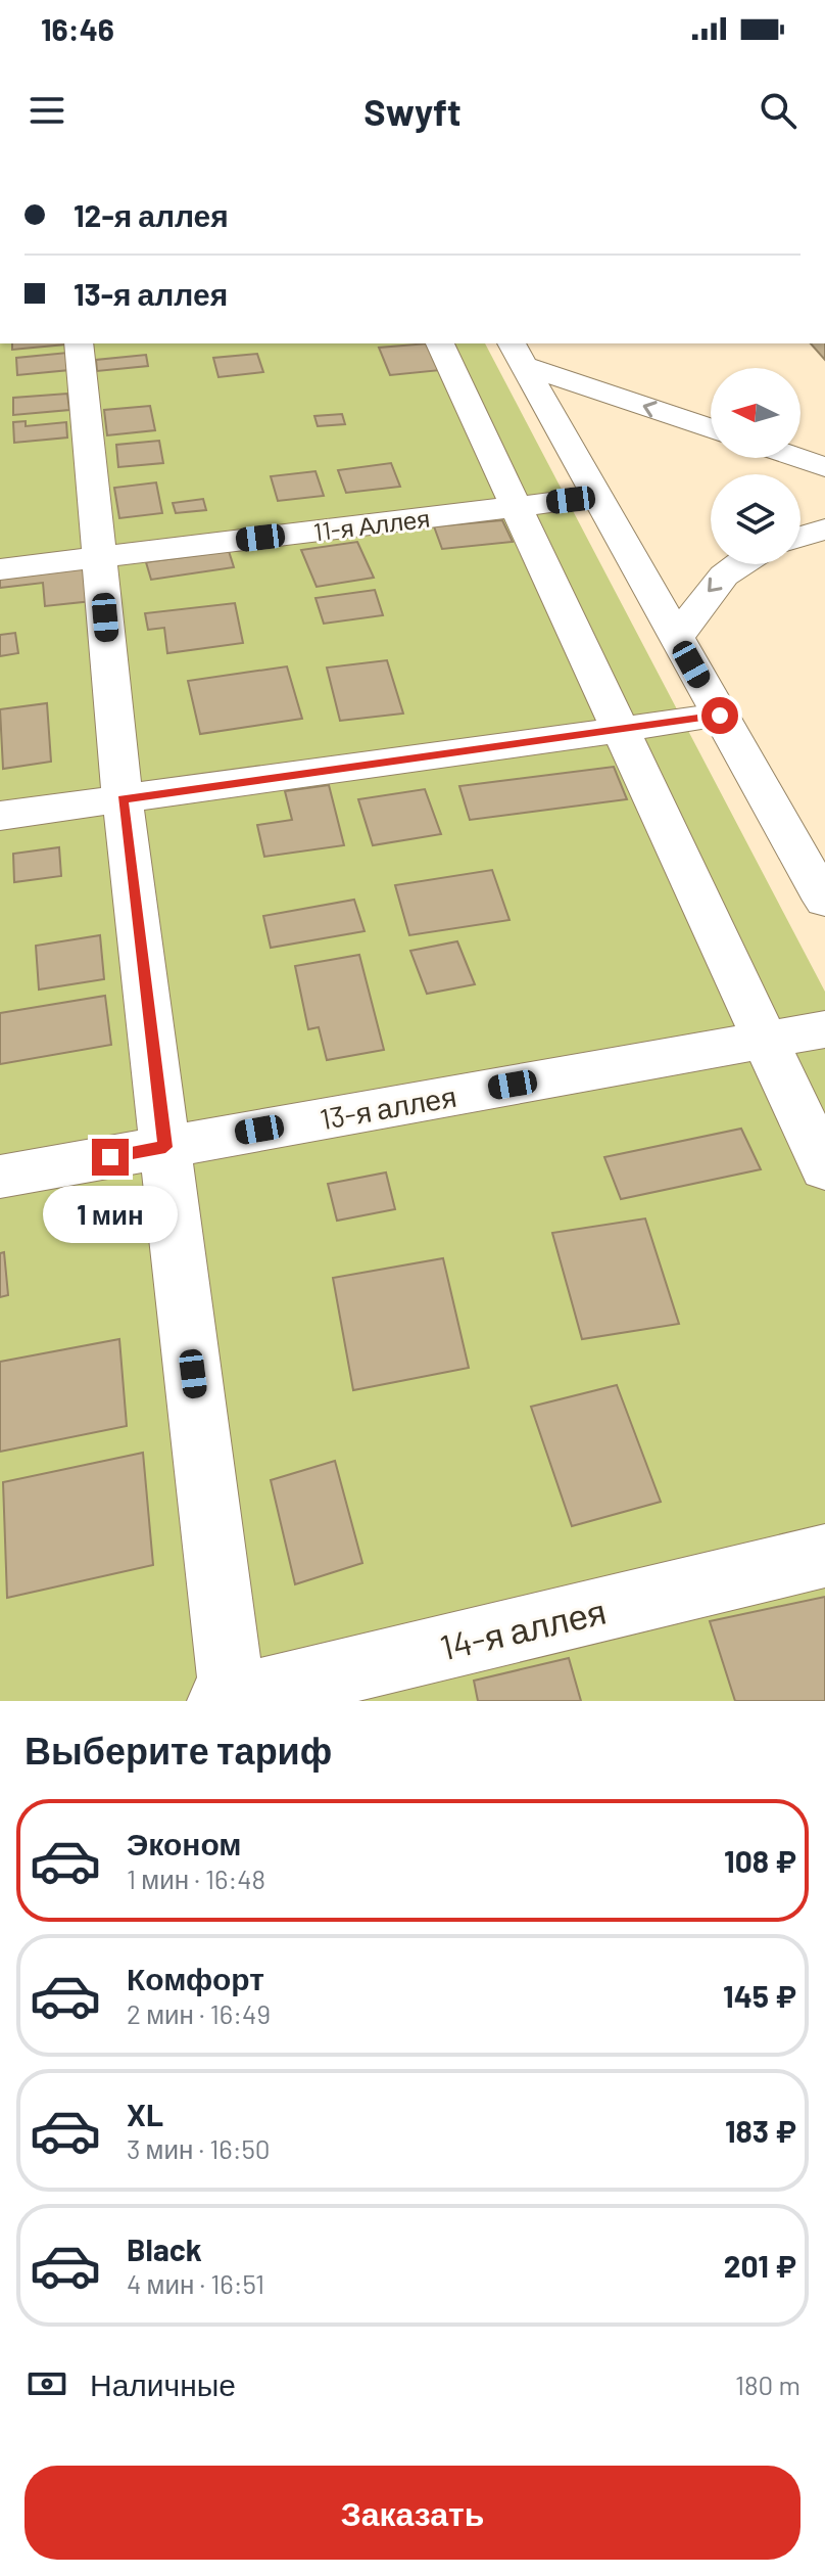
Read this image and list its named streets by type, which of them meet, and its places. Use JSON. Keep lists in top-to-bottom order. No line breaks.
{"streets":{"main road":["11-я Аллея","13-я аллея","14-я аллея"]},"north":"left","page":{"status":"16:46","header":"Swyft","banner":["12-я аллея","13-я аллея"],"bubble":"1 мин","heading":"Выберите тариф","list":[{"name":"Эконом","note":"1 мин · 16:48","value":"108 ₽"},{"name":"Комфорт","note":"2 мин · 16:49","value":"145 ₽"},{"name":"XL","note":"3 мин · 16:50","value":"183 ₽"},{"name":"Black","note":"4 мин · 16:51","value":"201 ₽"}],"pay":["Наличные","180 m"],"buttons":"Заказать"}}
